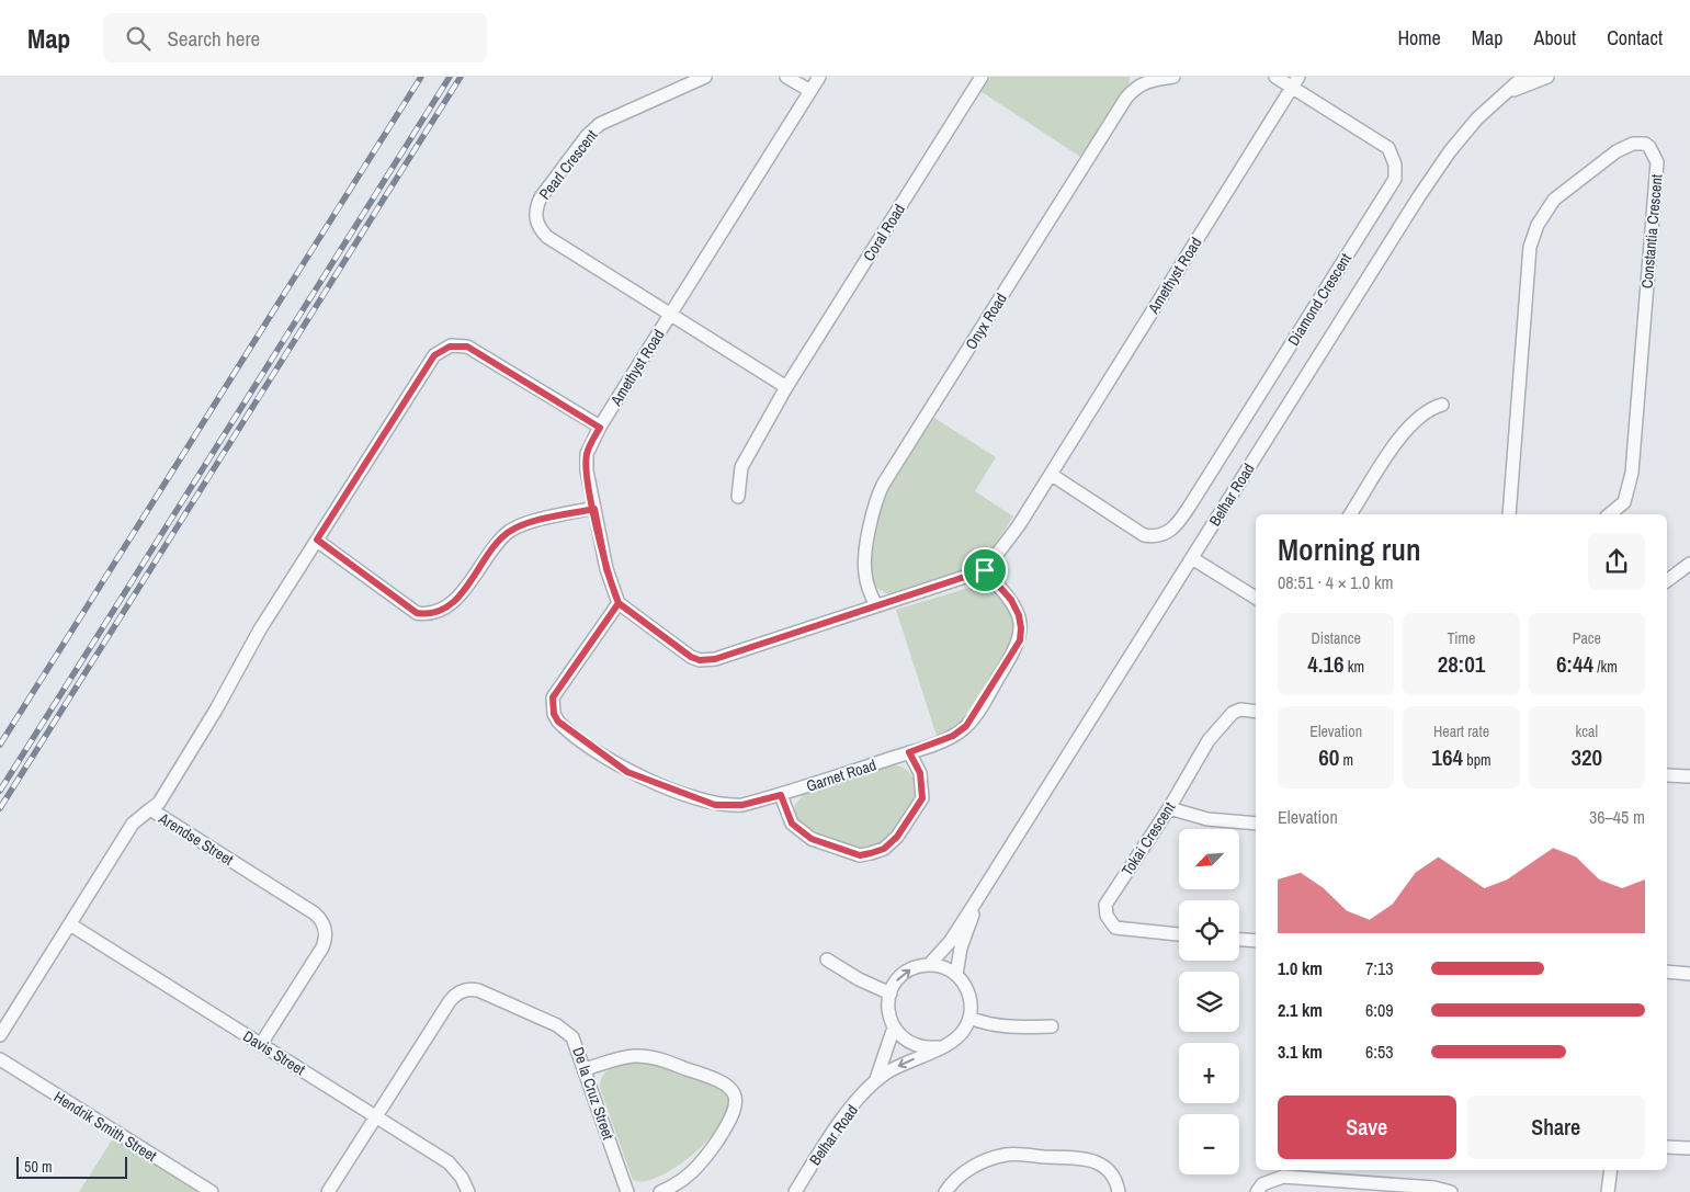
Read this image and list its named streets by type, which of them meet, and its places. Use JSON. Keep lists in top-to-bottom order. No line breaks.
{"streets":{"street":["Pearl Crescent","Constantia Crescent","Coral Road","Amethyst Road","Diamond Crescent","Onyx Road","Belhar Road","Garnet Road","Arendse Street","Tokai Crescent","Davis Street","De la Cruz Street","Hendrik Smith Street"]},"crossings":[["Pearl Crescent","Amethyst Road"],["Amethyst Road","Diamond Crescent"],["Amethyst Road","Garnet Road"],["Arendse Street","Davis Street"],["Davis Street","De la Cruz Street"]],"scale_bar":"50 m","north":"bottom left","page":{"header":"Map","search":"Search here","nav":["Home","Map","About","Contact"],"heading":["Morning run","08:51 · 4 × 1.0 km"],"stats":[["Distance","4.16 km"],["Time","28:01"],["Pace","6:44 /km"],["Elevation","60 m"],["Heart rate","164 bpm"],["kcal","320"]],"chart":["Elevation","36–45 m"],"map_buttons":["+","−"],"list":[{"name":"1.0 km","note":"7:13"},{"name":"2.1 km","note":"6:09"},{"name":"3.1 km","note":"6:53"}],"buttons":["Save","Share"],"scale":"50 m"}}
